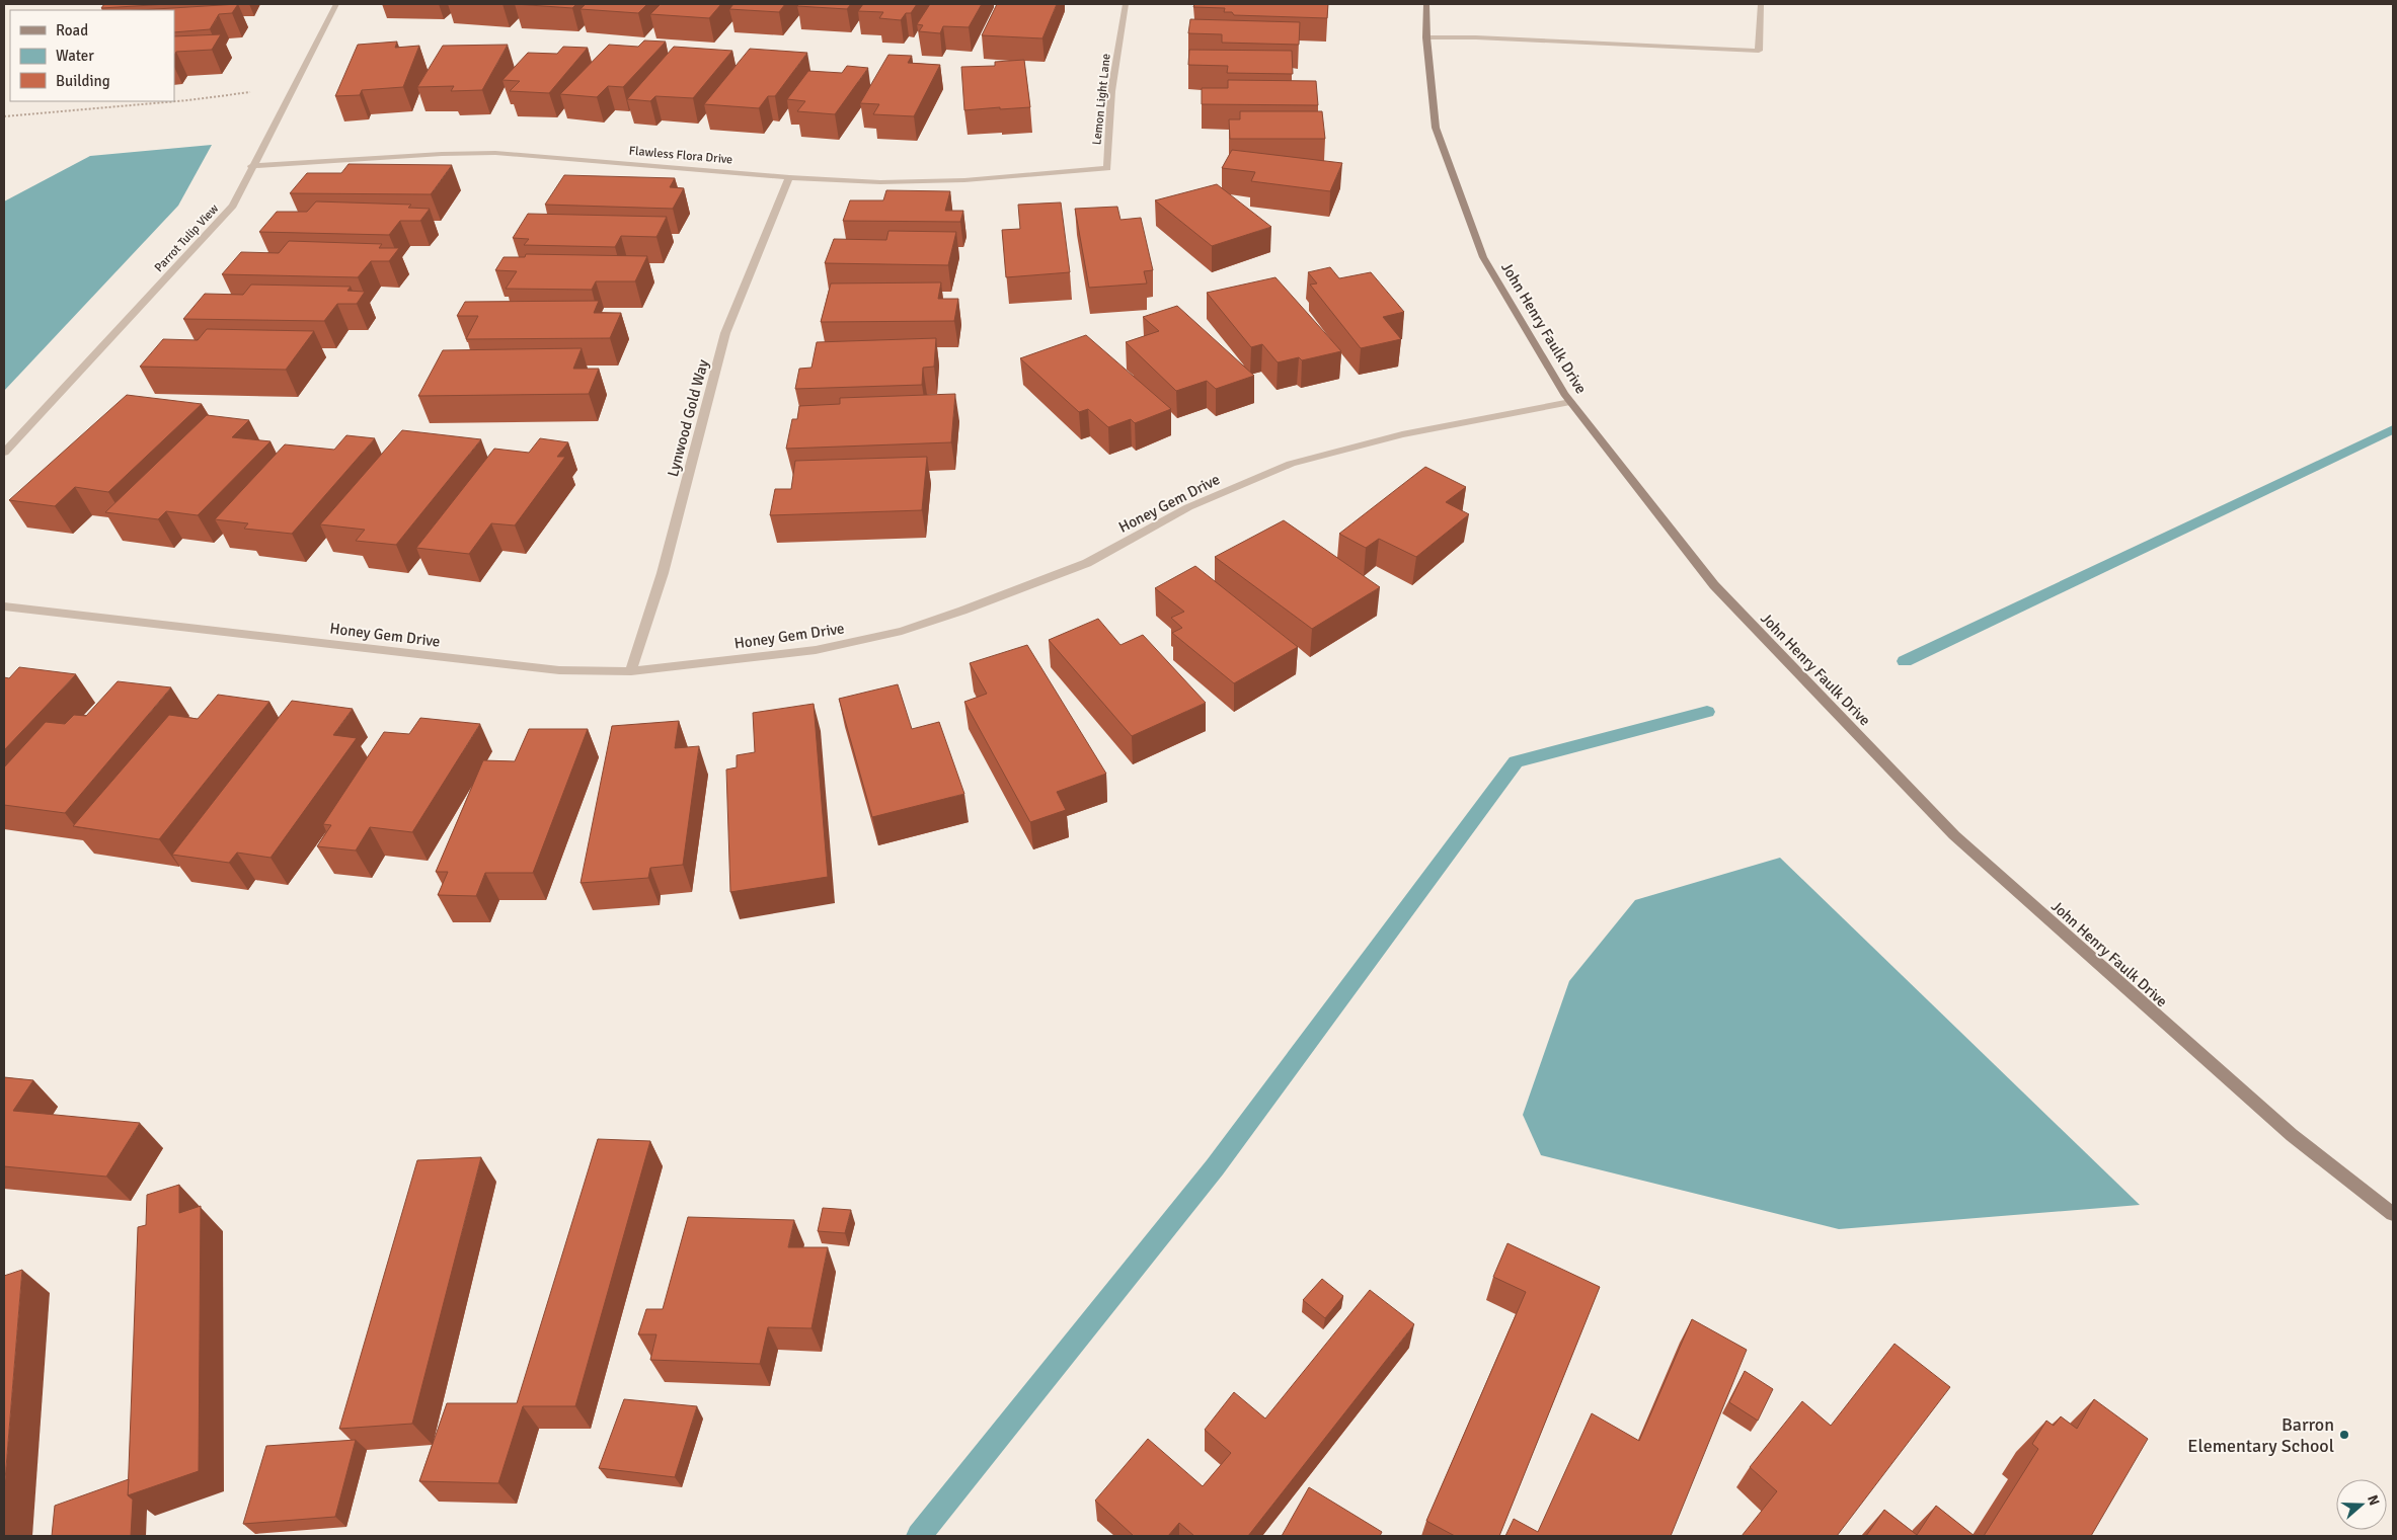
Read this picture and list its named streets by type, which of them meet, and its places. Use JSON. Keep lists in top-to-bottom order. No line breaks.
{"streets":{"street":["Lemon Light Lane","Flawless Flora Drive","Parrot Tulip View","John Henry Faulk Drive","Lynwood Gold Way","Honey Gem Drive"]},"crossings":[["Lemon Light Lane","Flawless Flora Drive"],["Flawless Flora Drive","Parrot Tulip View"],["Flawless Flora Drive","Lynwood Gold Way"],["John Henry Faulk Drive","Honey Gem Drive"],["Lynwood Gold Way","Honey Gem Drive"]],"places":["Barron Elementary School"],"legend":["Road","Water","Building"],"north":"right"}
